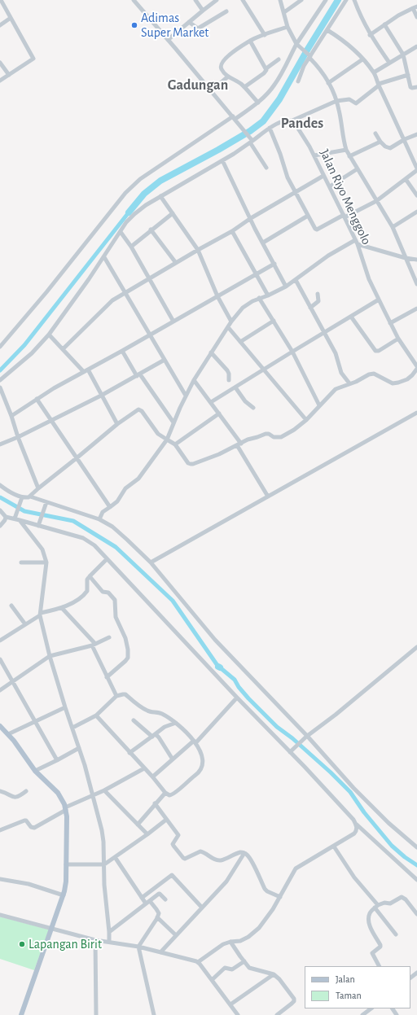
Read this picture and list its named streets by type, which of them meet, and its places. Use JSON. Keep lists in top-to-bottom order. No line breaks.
{"streets":{"street":["Jalan Riyo Menggolo"]},"districts":["Gadungan","Pandes"],"places":["Adimas Super Market","Lapangan Birit"],"legend":["Jalan","Taman"]}
